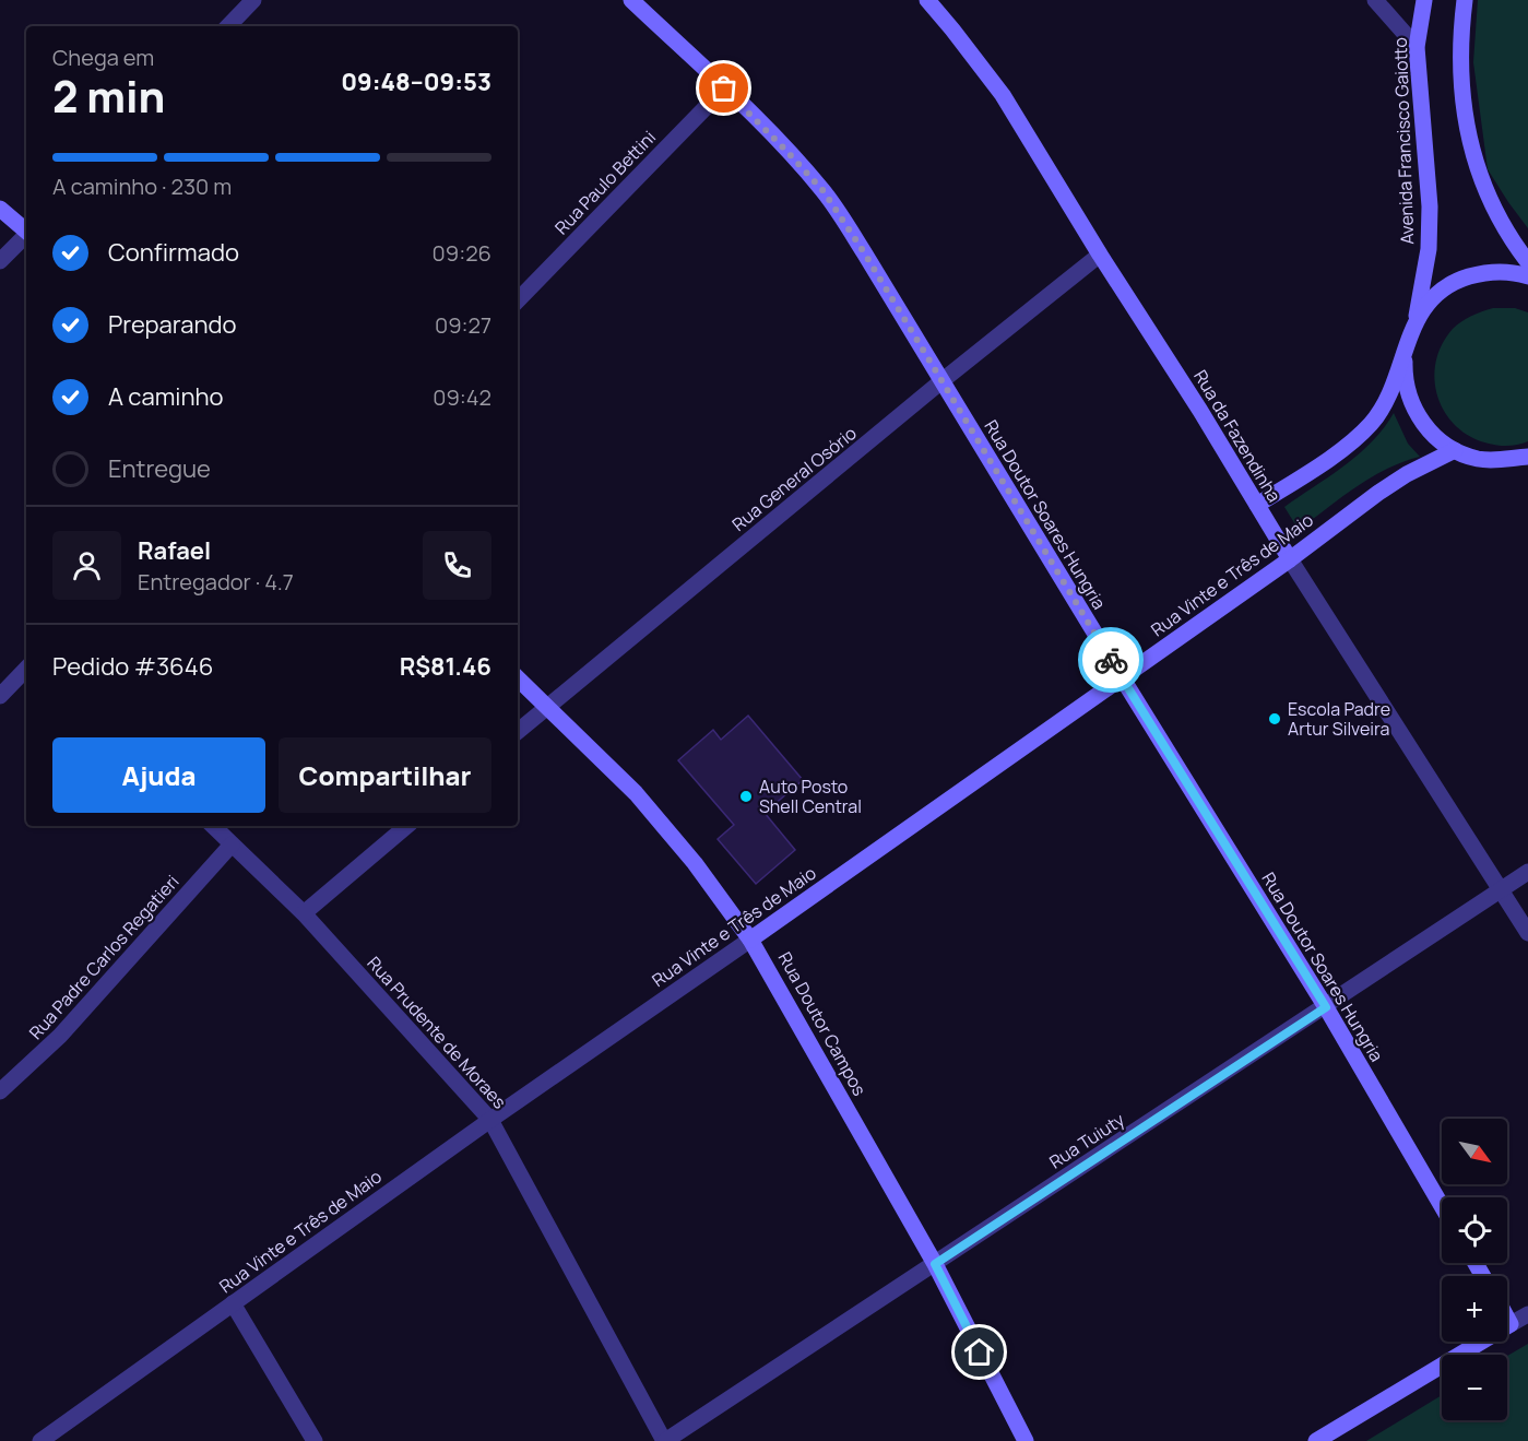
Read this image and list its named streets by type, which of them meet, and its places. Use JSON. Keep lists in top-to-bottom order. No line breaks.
{"streets":{"main road":["Avenida Francisco Gaiotto","Rua da Fazendinha","Rua Doutor Soares Hungria","Rua Vinte e Três de Maio","Rua Doutor Campos"],"street":["Rua Paulo Bettini","Rua General Osório","Rua Padre Carlos Regatieri","Rua Prudente de Moraes","Rua Tuiuty"]},"crossings":[["Rua Paulo Bettini","Rua Doutor Soares Hungria"],["Rua da Fazendinha","Rua General Osório"],["Rua da Fazendinha","Rua Vinte e Três de Maio"],["Rua da Fazendinha","Rua Tuiuty"],["Rua General Osório","Rua Doutor Soares Hungria"],["Rua General Osório","Rua Doutor Campos"],["Rua Doutor Soares Hungria","Rua Vinte e Três de Maio"],["Rua Doutor Soares Hungria","Rua Tuiuty"],["Rua Vinte e Três de Maio","Rua Doutor Campos"],["Rua Vinte e Três de Maio","Rua Prudente de Moraes"],["Rua Padre Carlos Regatieri","Rua Prudente de Moraes"],["Rua Doutor Campos","Rua Tuiuty"],["Rua Prudente de Moraes","Rua Tuiuty"]],"places":["Escola Padre Artur Silveira","Auto Posto Shell Central"],"north":"bottom right","page":{"heading":["2 min","Chega em","09:48–09:53"],"panel":["Rafael","Entregador · 4.7","Pedido #3646","R$81.46"],"bar":"A caminho · 230 m","list":[["Confirmado","09:26"],["Preparando","09:27"],["A caminho","09:42"],"Entregue"],"buttons":["Ajuda","Compartilhar"],"map_buttons":["+","−"]}}
